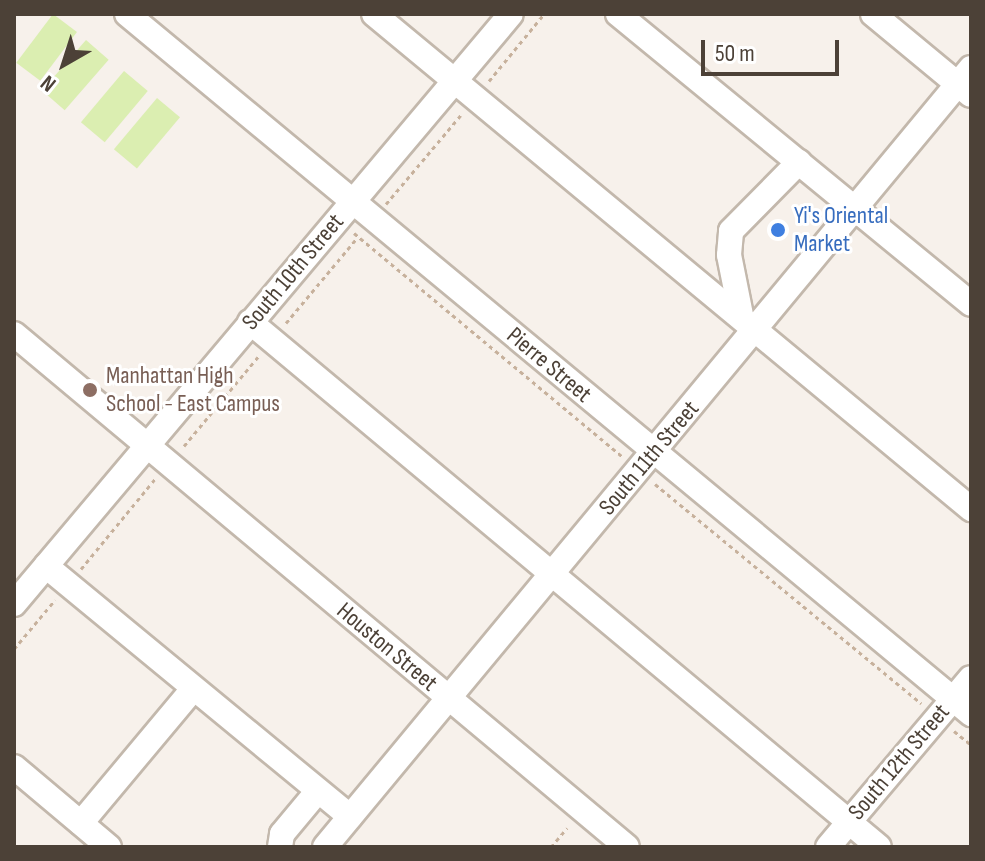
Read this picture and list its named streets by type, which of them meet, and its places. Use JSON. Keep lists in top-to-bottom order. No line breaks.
{"streets":{"street":["South 10th Street","Pierre Street","South 11th Street","Houston Street","South 12th Street"]},"crossings":[["South 10th Street","Pierre Street"],["South 10th Street","Houston Street"],["Pierre Street","South 11th Street"],["Pierre Street","South 12th Street"],["South 11th Street","Houston Street"]],"places":["Yi's Oriental Market","Manhattan High School - East Campus"],"scale_bar":"50 m","north":"bottom left"}
